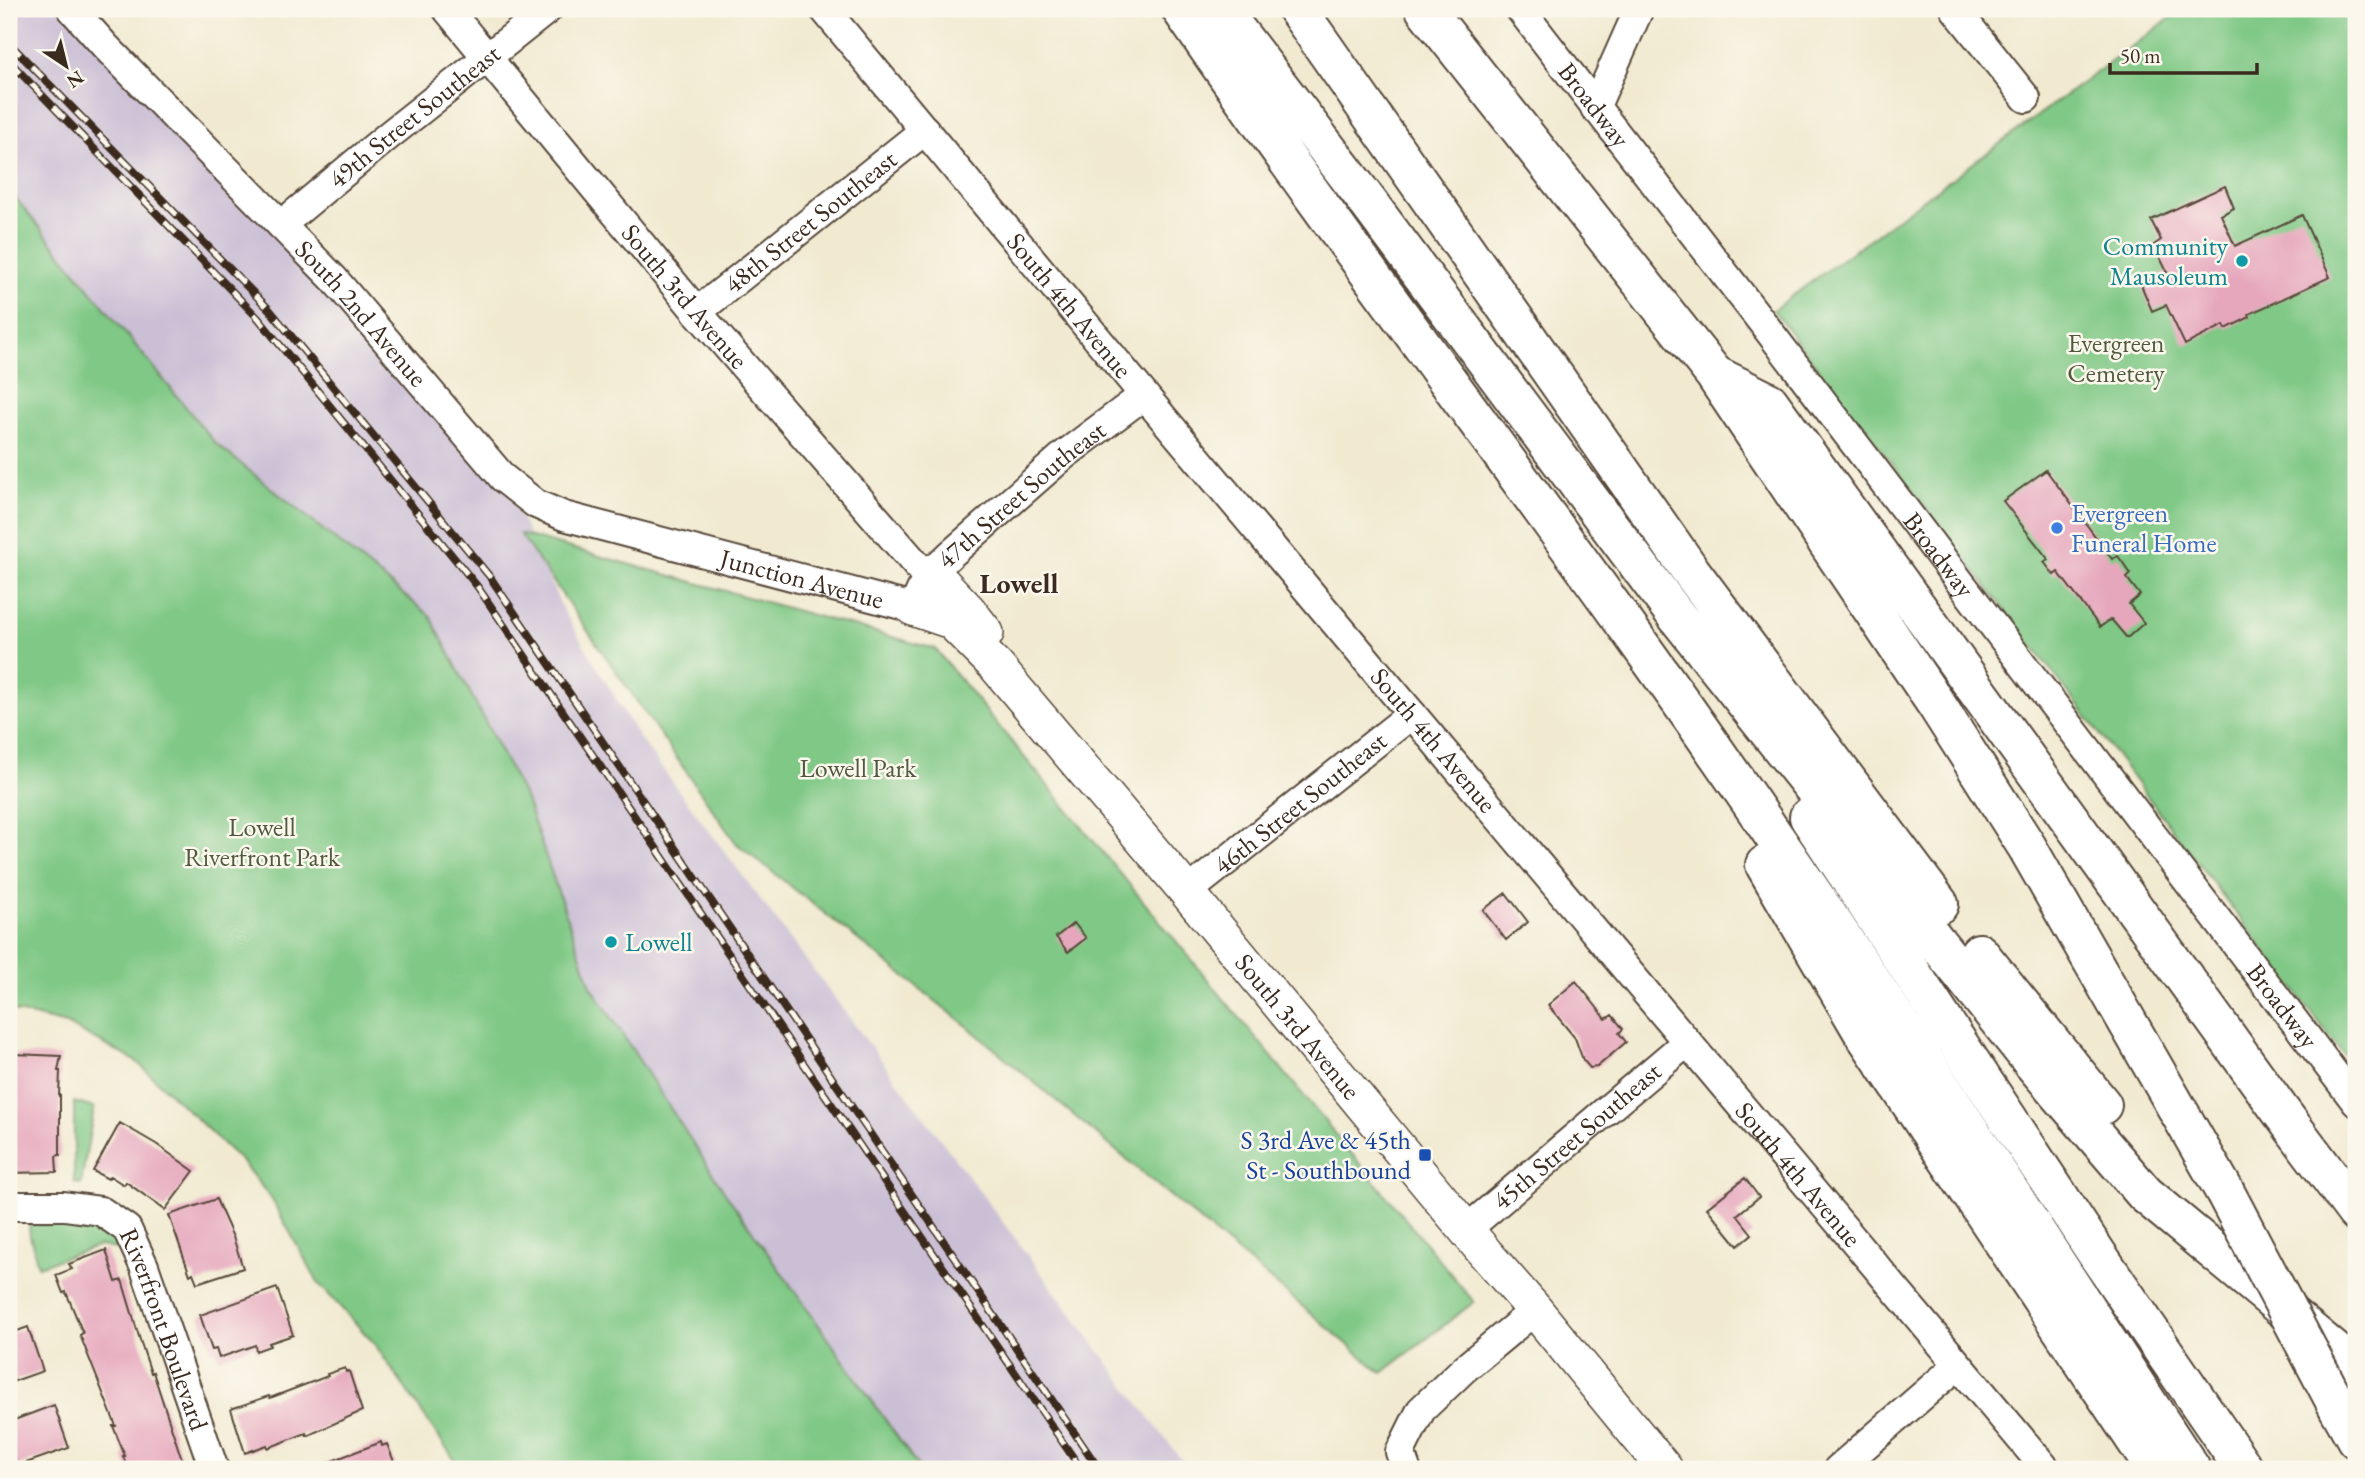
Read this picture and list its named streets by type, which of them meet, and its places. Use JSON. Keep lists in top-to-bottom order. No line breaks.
{"streets":{"main road":["South 3rd Avenue"],"street":["Broadway","49th Street Southeast","48th Street Southeast","South 4th Avenue","South 2nd Avenue","47th Street Southeast","Junction Avenue","46th Street Southeast","45th Street Southeast","Riverfront Boulevard"]},"crossings":[["49th Street Southeast","South 3rd Avenue"],["49th Street Southeast","South 2nd Avenue"],["48th Street Southeast","South 3rd Avenue"],["48th Street Southeast","South 4th Avenue"],["South 3rd Avenue","47th Street Southeast"],["South 3rd Avenue","Junction Avenue"],["South 3rd Avenue","46th Street Southeast"],["South 3rd Avenue","45th Street Southeast"],["South 4th Avenue","47th Street Southeast"],["South 4th Avenue","46th Street Southeast"],["South 4th Avenue","45th Street Southeast"],["South 2nd Avenue","Junction Avenue"],["47th Street Southeast","Junction Avenue"]],"districts":["Lowell"],"parks":["Evergreen Cemetery","Lowell Park","Lowell Riverfront Park"],"places":{"other":["Community Mausoleum","Evergreen Funeral Home","Lowell"],"transit":["S 3rd Ave & 45th St - Southbound"]},"scale_bar":"50 m","north":"bottom right"}
